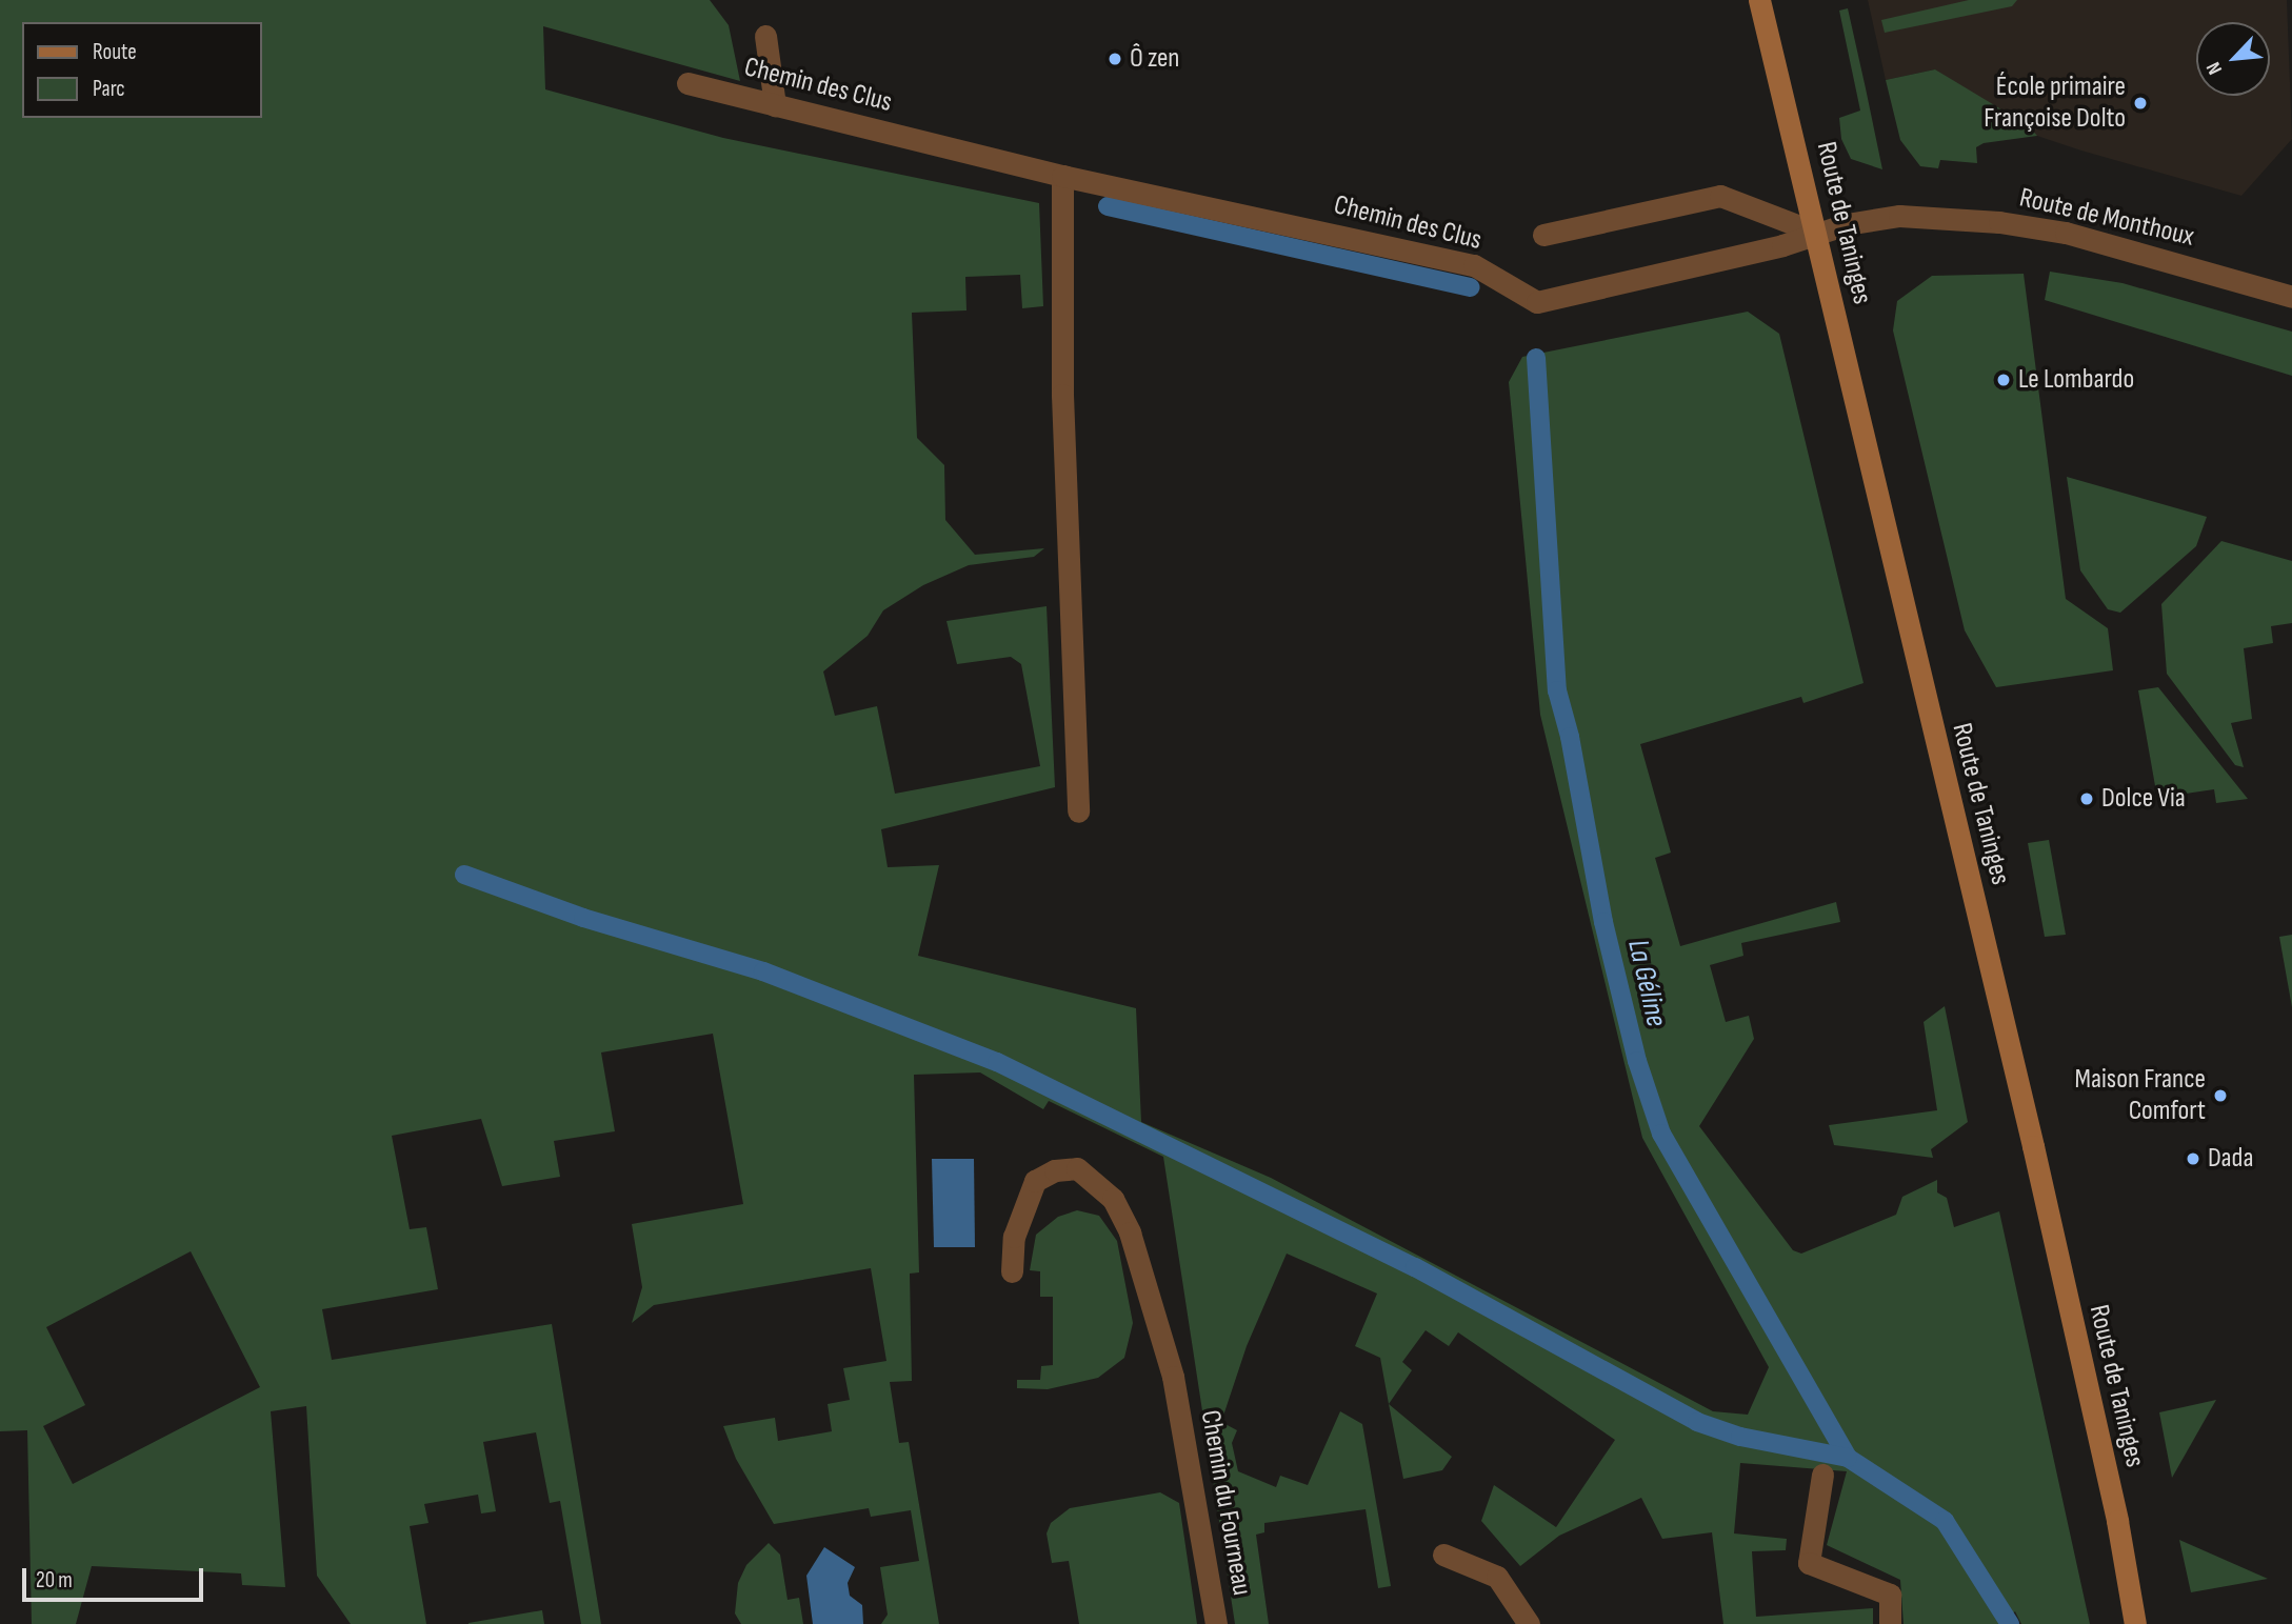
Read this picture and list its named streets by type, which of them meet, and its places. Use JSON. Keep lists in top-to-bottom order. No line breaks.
{"streets":{"main road":["Route de Taninges"],"street":["Chemin des Clus","Route de Monthoux","Chemin du Fourneau"]},"crossings":[["Chemin des Clus","Route de Monthoux"],["Chemin des Clus","Route de Taninges"],["Route de Monthoux","Route de Taninges"]],"water":["La Géline"],"places":["Ô zen","École primaire Françoise Dolto","Le Lombardo","Dolce Via","Maison France Comfort","Dada"],"legend":["Route","Parc"],"scale_bar":"20 m","north":"bottom left"}
